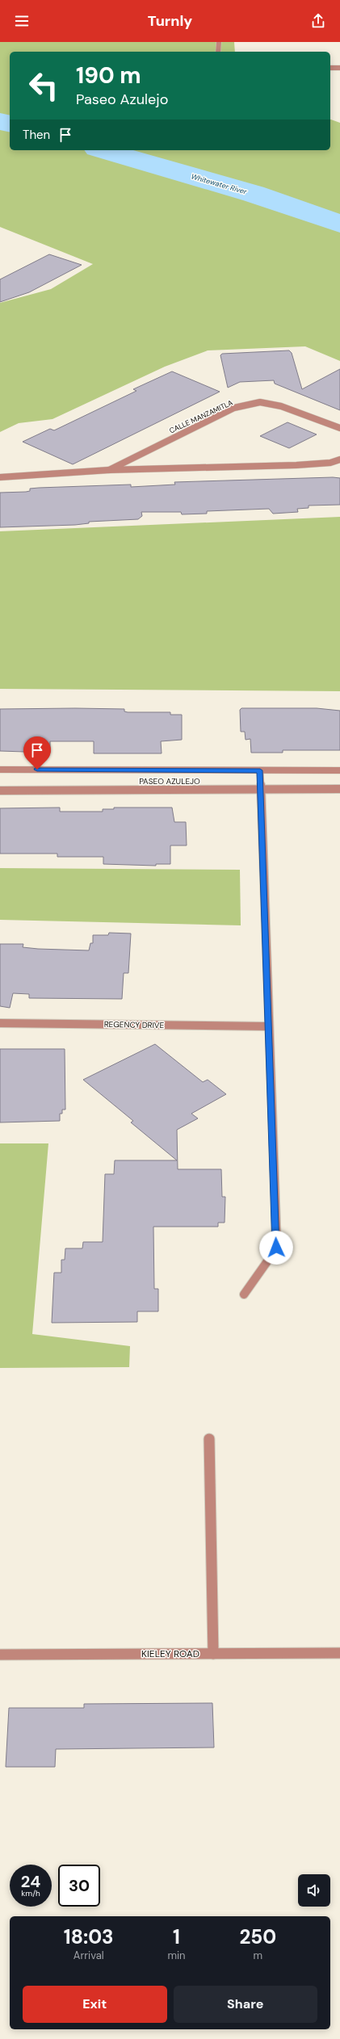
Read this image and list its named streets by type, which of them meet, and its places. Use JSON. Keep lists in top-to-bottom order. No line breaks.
{"streets":{"street":["CALLE MANZAMITLA","PASEO AZULEJO","REGENCY DRIVE","KIELEY ROAD"]},"water":["Whitewater River"],"page":{"header":"Turnly","turn":["190 m","Paseo Azulejo"],"then":"Then","speed":"24 km/h","limit":"30","eta":["18:03","Arrival","1","min","250","m"],"buttons":["Exit","Share"]}}
